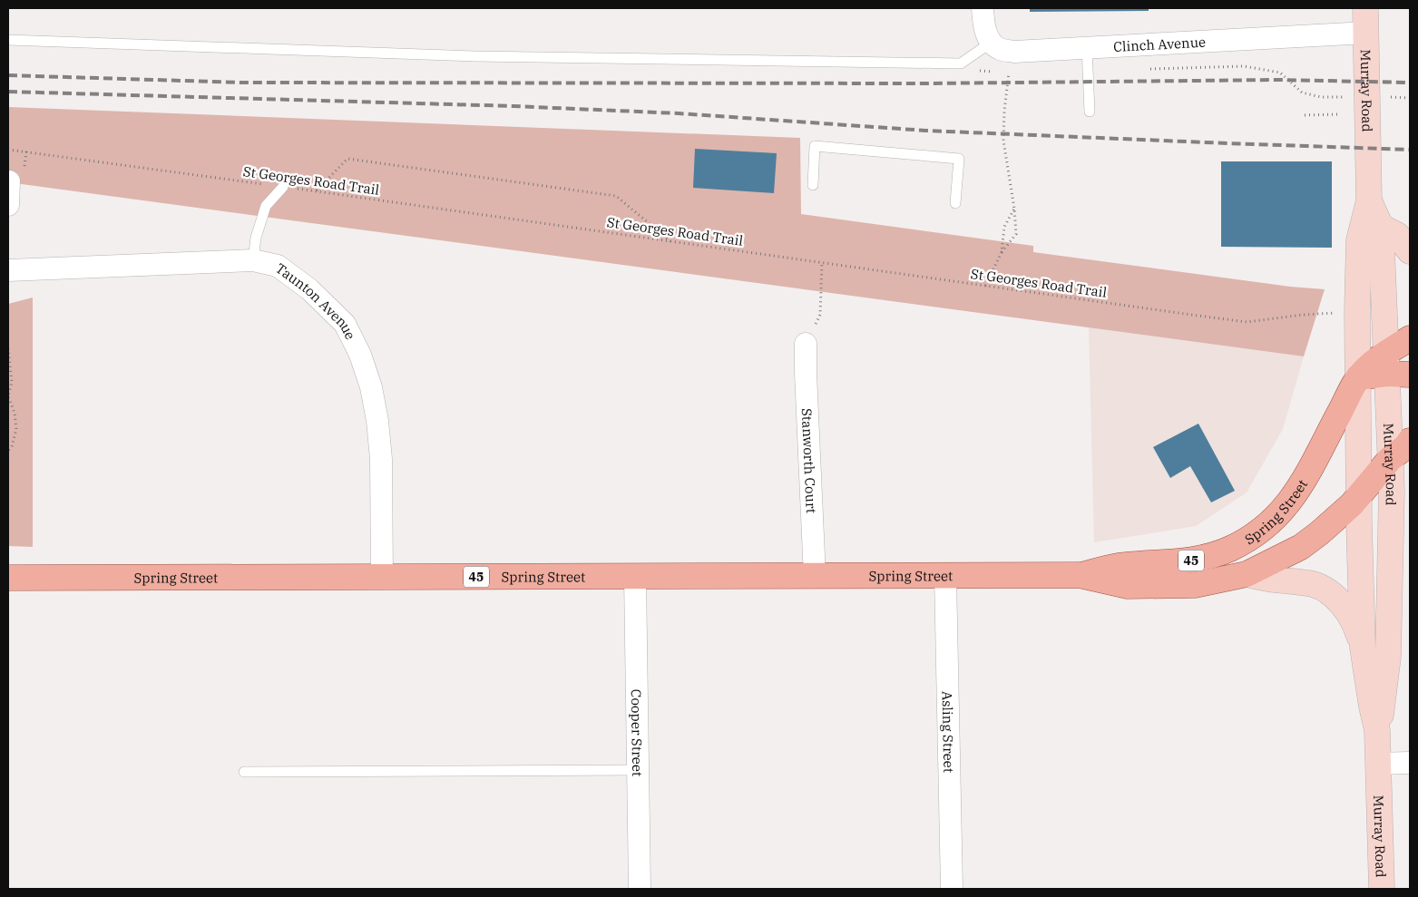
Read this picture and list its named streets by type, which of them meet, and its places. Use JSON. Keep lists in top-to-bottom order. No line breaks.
{"streets":{"main road":["Murray Road","Spring Street","45"],"street":["Clinch Avenue","Taunton Avenue","Stanworth Court","Cooper Street","Asling Street"],"path":["St Georges Road Trail"]},"crossings":[["Clinch Avenue","Murray Road"],["Murray Road","Spring Street"],["Murray Road","45"],["Taunton Avenue","Spring Street"],["Stanworth Court","Spring Street"],["Spring Street","45"],["Spring Street","Cooper Street"],["Spring Street","Asling Street"]]}
